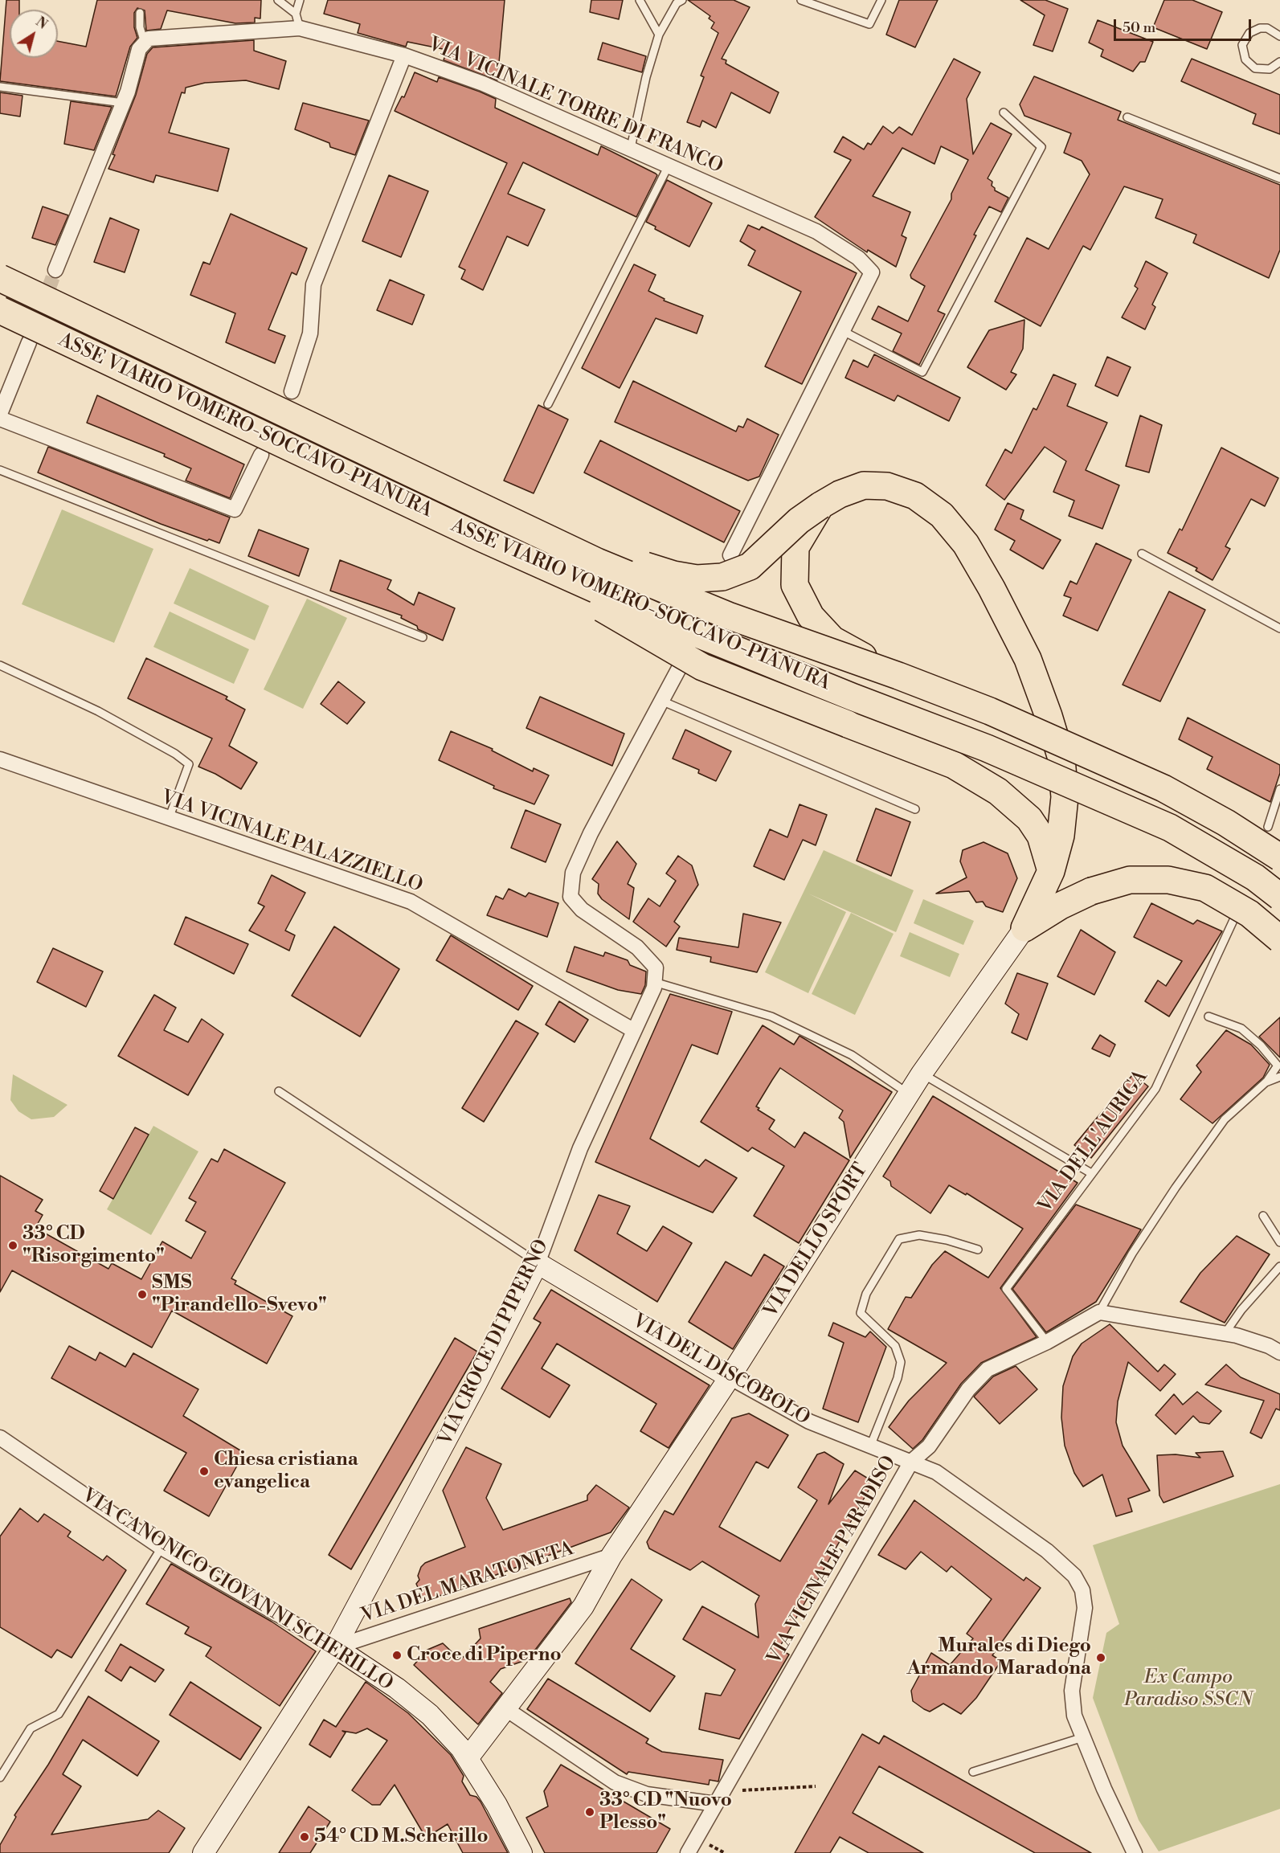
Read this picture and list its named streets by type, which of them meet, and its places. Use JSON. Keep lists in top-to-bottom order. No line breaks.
{"streets":{"highway":["ASSE VIARIO VOMERO-SOCCAVO-PIANURA"],"street":["VIA VICINALE TORRE DI FRANCO","VIA VICINALE PALAZZIELLO","VIA DELLO SPORT","VIA CROCE DI PIPERNO","VIA DEL DISCOBOLO","VIA VICINALE PARADISO","VIA DEL MARATONETA","VIA CANONICO GIOVANNI SCHERILLO"],"lane":["VIA DELL'AURIGA"]},"crossings":[["VIA VICINALE PALAZZIELLO","VIA CROCE DI PIPERNO"],["VIA DELL'AURIGA","VIA VICINALE PARADISO"],["VIA DELLO SPORT","VIA DEL DISCOBOLO"],["VIA DELLO SPORT","VIA DEL MARATONETA"],["VIA DELLO SPORT","VIA CANONICO GIOVANNI SCHERILLO"],["VIA CROCE DI PIPERNO","VIA DEL DISCOBOLO"],["VIA CROCE DI PIPERNO","VIA DEL MARATONETA"],["VIA CROCE DI PIPERNO","VIA CANONICO GIOVANNI SCHERILLO"],["VIA DEL DISCOBOLO","VIA VICINALE PARADISO"],["VIA DEL MARATONETA","VIA CANONICO GIOVANNI SCHERILLO"]],"parks":["Ex Campo Paradiso SSCN"],"places":["33° CD \"Risorgimento\"","SMS \"Pirandello-Svevo\"","Chiesa cristiana evangelica","Croce di Piperno","Murales di Diego Armando Maradona","33° CD \"Nuovo Plesso\"","54° CD M.Scherillo"],"scale_bar":"50 m","north":"top right"}
